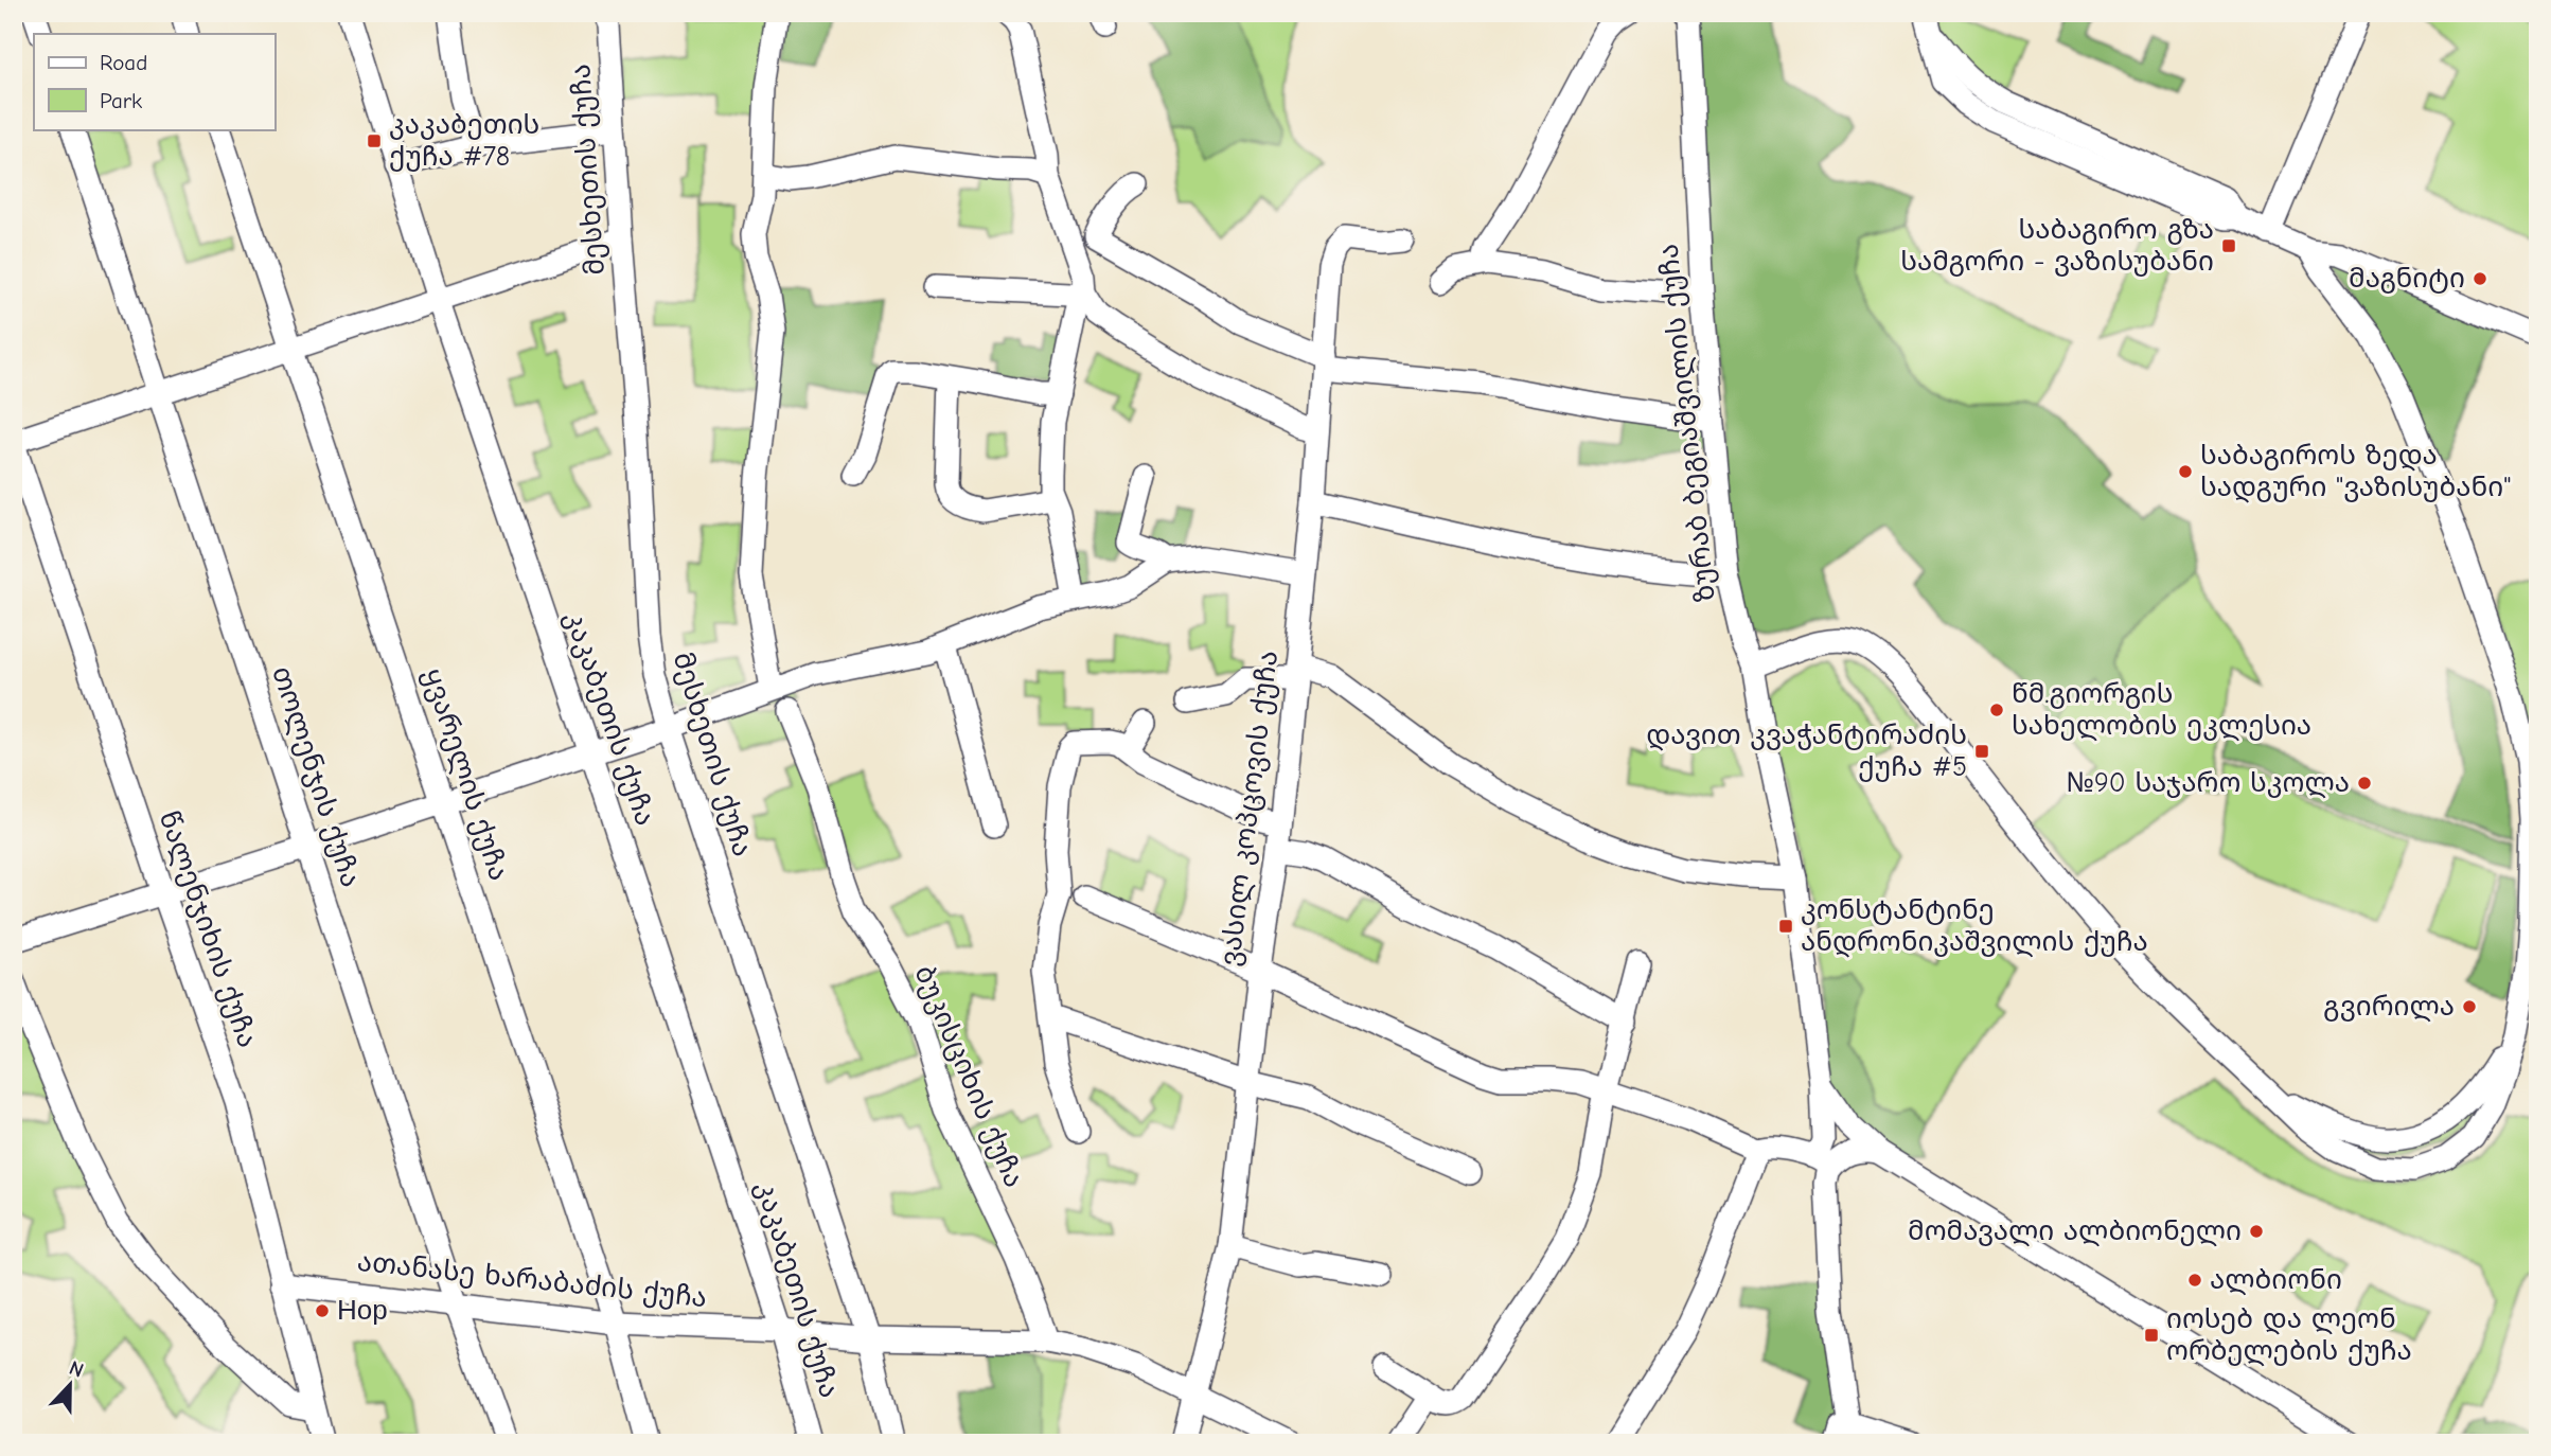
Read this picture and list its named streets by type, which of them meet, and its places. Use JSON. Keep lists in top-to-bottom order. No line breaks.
{"streets":{"street":["მესხეთის ქუჩა","ზურაბ ბეგიაშვილის ქუჩა","კაკაბეთის ქუჩა","ყვარელის ქუჩა","თოლენჯის ქუჩა","ვასილ კოპცოვის ქუჩა","წალენჯიხის ქუჩა","ბუკისციხის ქუჩა","ათანასე ხარაბაძის ქუჩა"]},"crossings":[["მესხეთის ქუჩა","ათანასე ხარაბაძის ქუჩა"],["კაკაბეთის ქუჩა","ათანასე ხარაბაძის ქუჩა"],["ყვარელის ქუჩა","ათანასე ხარაბაძის ქუჩა"],["თოლენჯის ქუჩა","ათანასე ხარაბაძის ქუჩა"],["ვასილ კოპცოვის ქუჩა","ათანასე ხარაბაძის ქუჩა"],["წალენჯიხის ქუჩა","ათანასე ხარაბაძის ქუჩა"],["ბუკისციხის ქუჩა","ათანასე ხარაბაძის ქუჩა"]],"places":{"transit":["კაკაბეთის ქუჩა #78","საბაგირო გზა სამგორი - ვაზისუბანი","დავით კვაჭანტირაძის ქუჩა #5","კონსტანტინე ანდრონიკაშვილის ქუჩა","იოსებ და ლეონ ორბელების ქუჩა"],"other":["მაგნიტი","საბაგიროს ზედა სადგური \"ვაზისუბანი\"","წმ.გიორგის სახელობის ეკლესია","№90 საჯარო სკოლა","გვირილა","მომავალი ალბიონელი","ალბიონი","Нор"]},"legend":["Road","Park"],"north":"top"}
